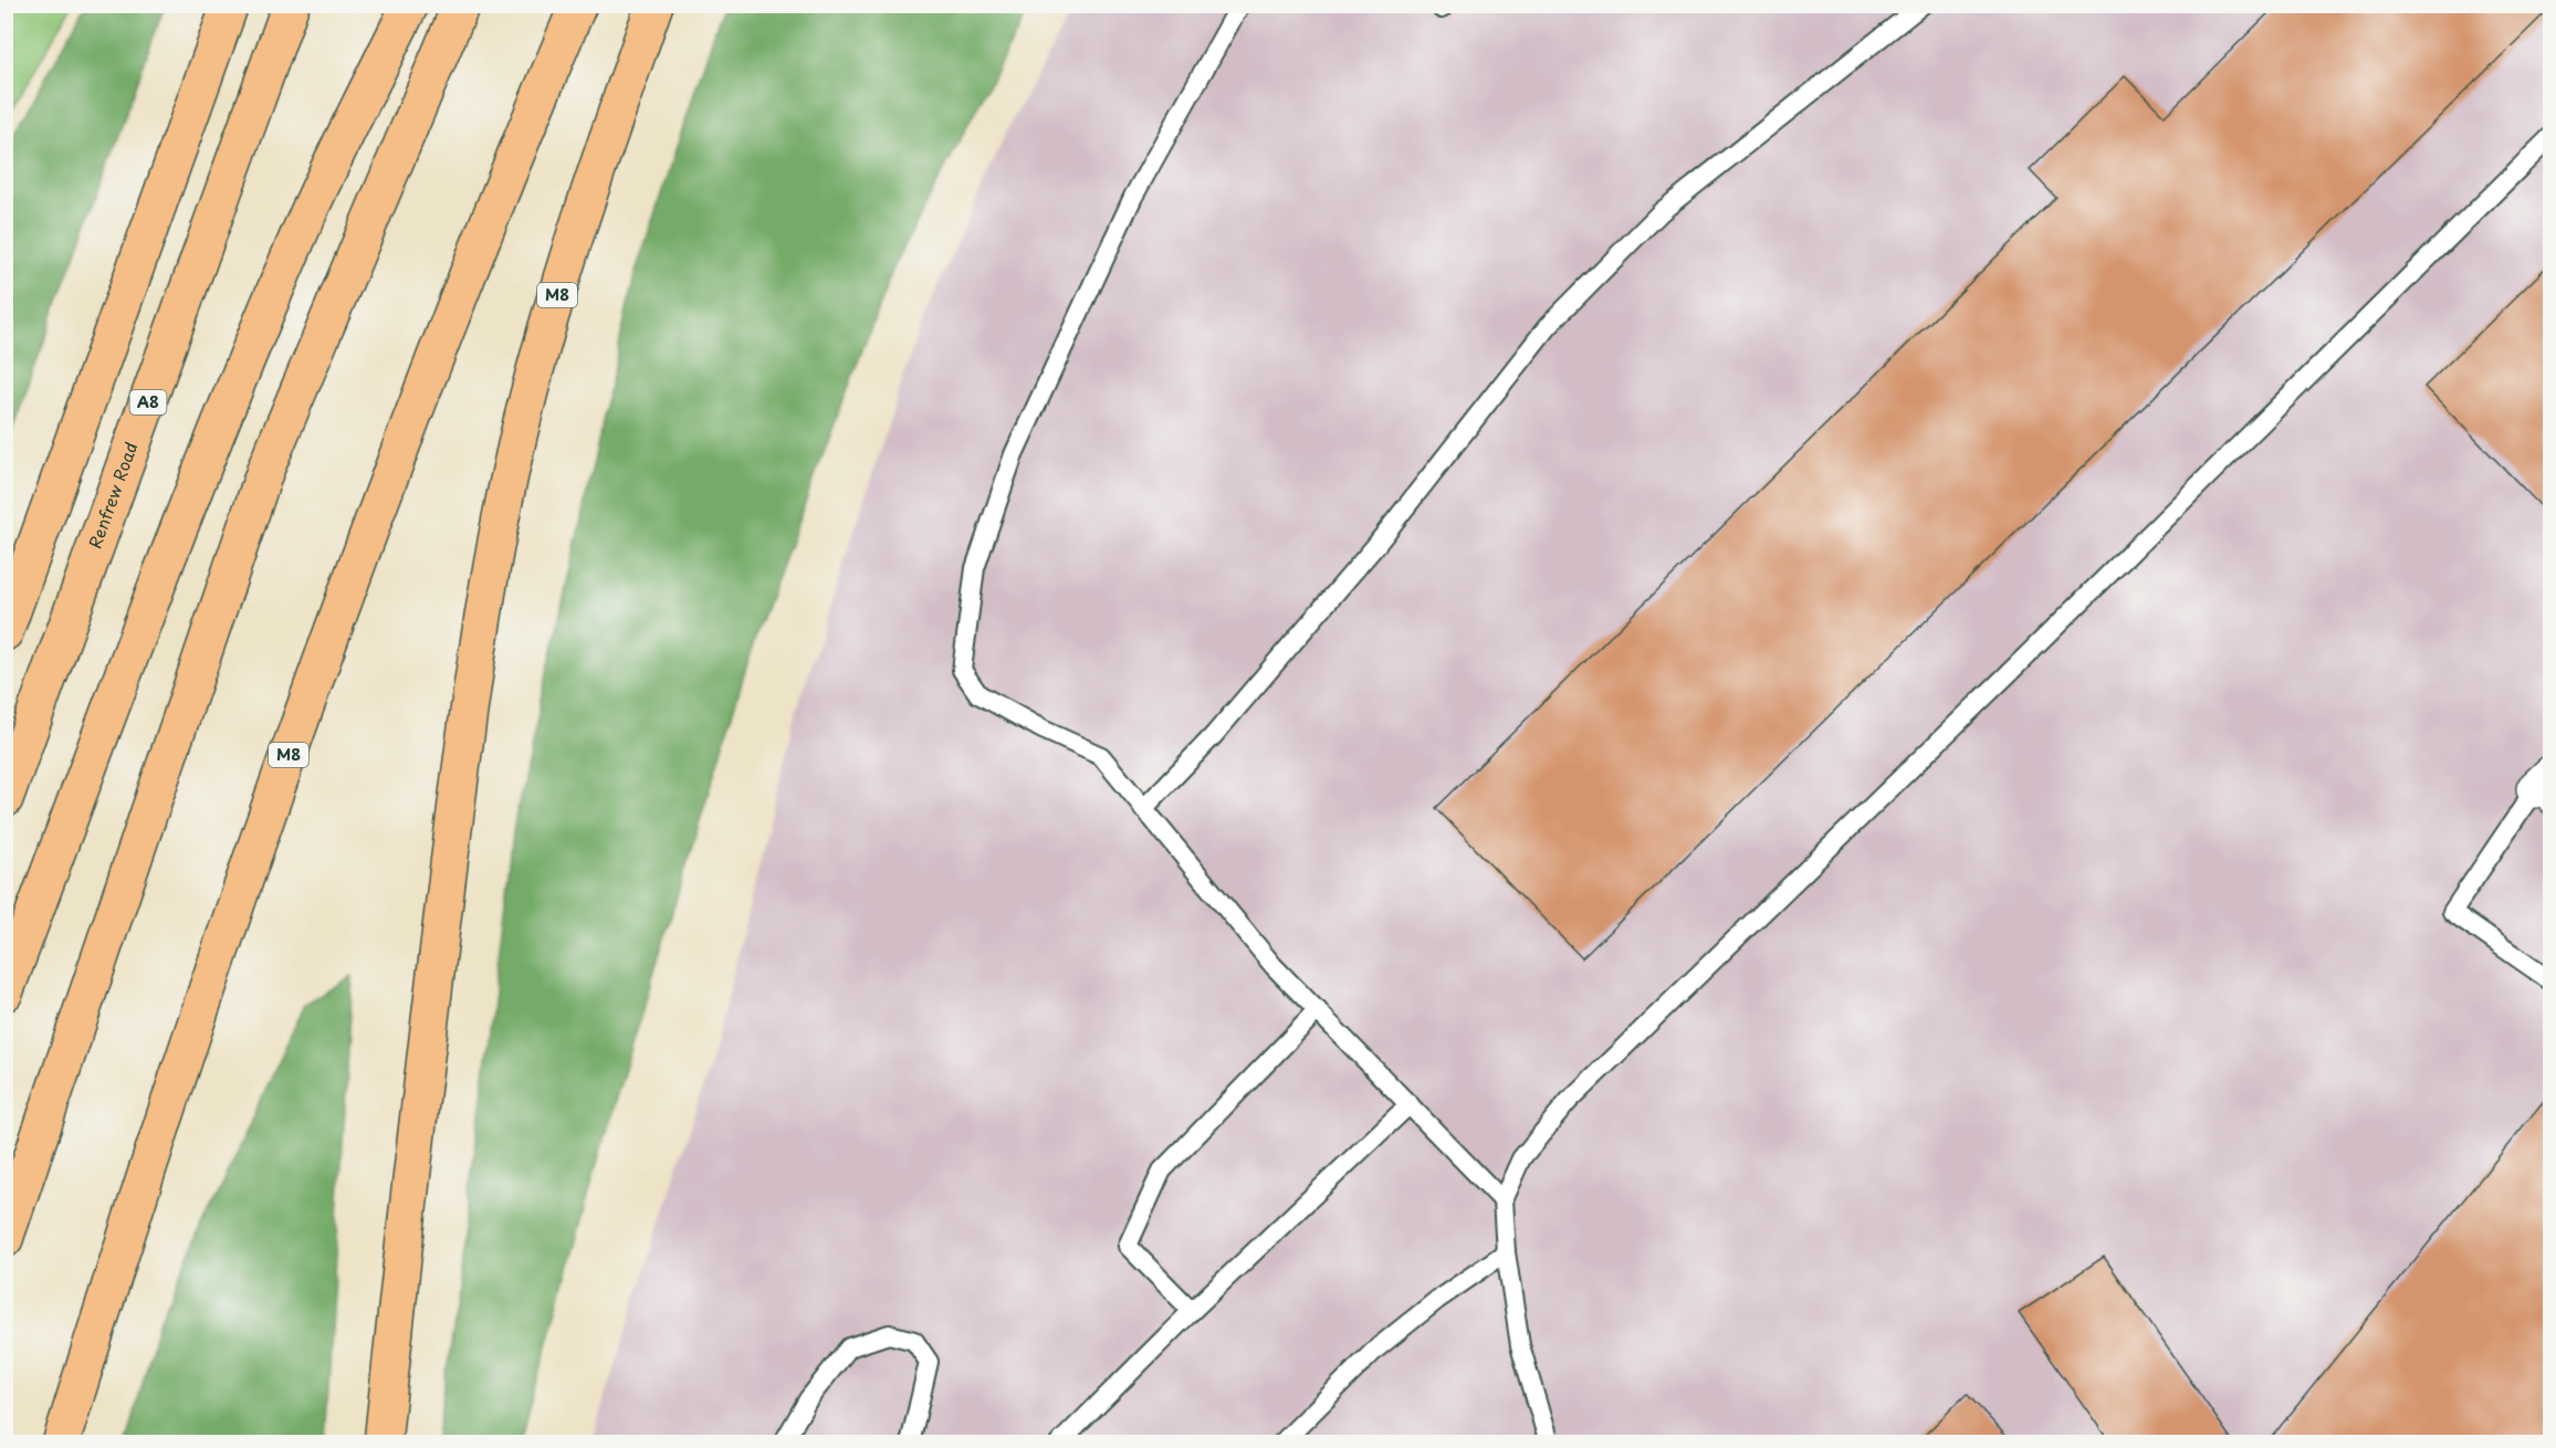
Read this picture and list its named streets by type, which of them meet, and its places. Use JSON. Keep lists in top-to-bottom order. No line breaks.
{"streets":{"main road":["M8","A8","Renfrew Road"]}}
